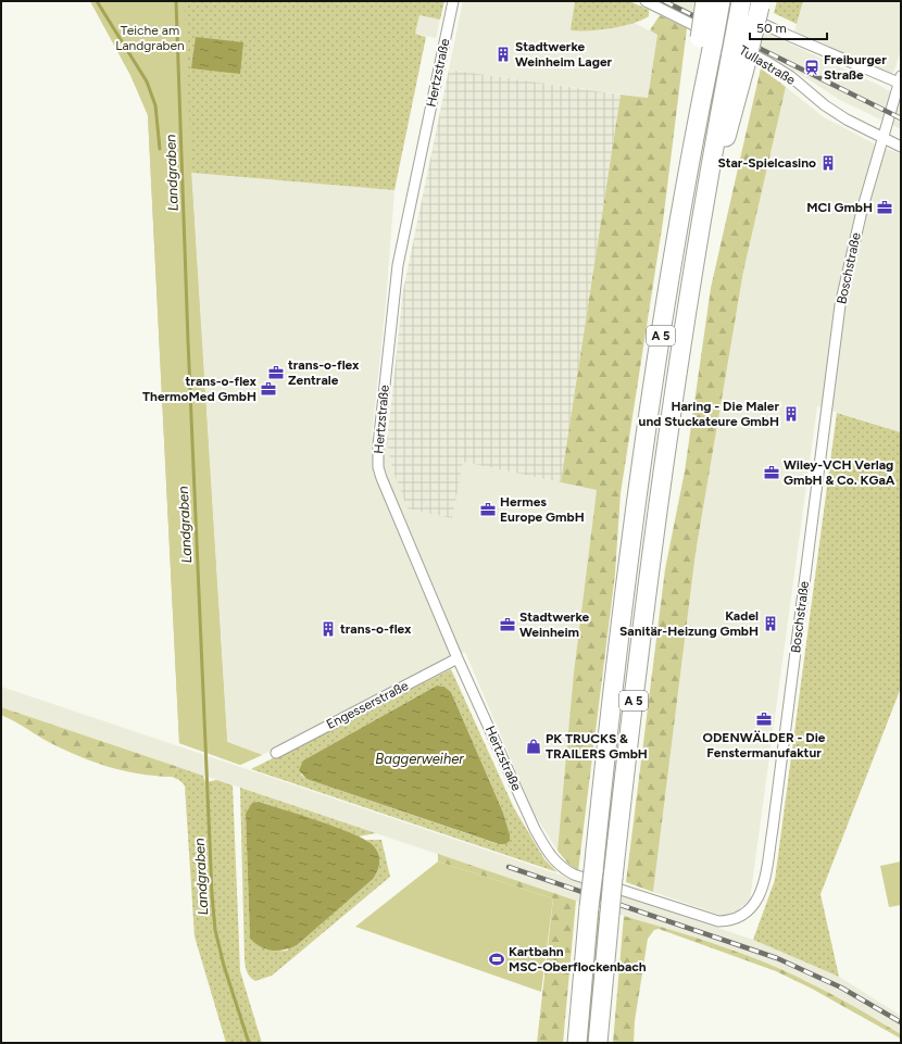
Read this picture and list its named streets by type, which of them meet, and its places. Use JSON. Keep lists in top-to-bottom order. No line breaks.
{"streets":{"highway":["A 5"],"street":["Tullastraße","Hertzstraße","Boschstraße","Engesserstraße"]},"crossings":[["Tullastraße","Boschstraße"],["Hertzstraße","Boschstraße"],["Hertzstraße","Engesserstraße"]],"water":["Landgraben","Baggerweiher"],"parks":["Teiche am Landgraben"],"places":{"building":["Stadtwerke Weinheim Lager","Star-Spielcasino","Haring - Die Maler und Stuckateure GmbH","Kadel Sanitär-Heizung GmbH","trans-o-flex"],"station":["Freiburger Straße"],"office":["MCI GmbH","trans-o-flex Zentrale","trans-o-flex ThermoMed GmbH","Wiley-VCH Verlag GmbH & Co. KGaA","Hermes Europe GmbH","Stadtwerke Weinheim","ODENWÄLDER - Die Fenstermanufaktur"],"shop":["PK TRUCKS & TRAILERS GmbH"],"sports":["Kartbahn MSC-Oberflockenbach"]},"scale_bar":"50 m"}
